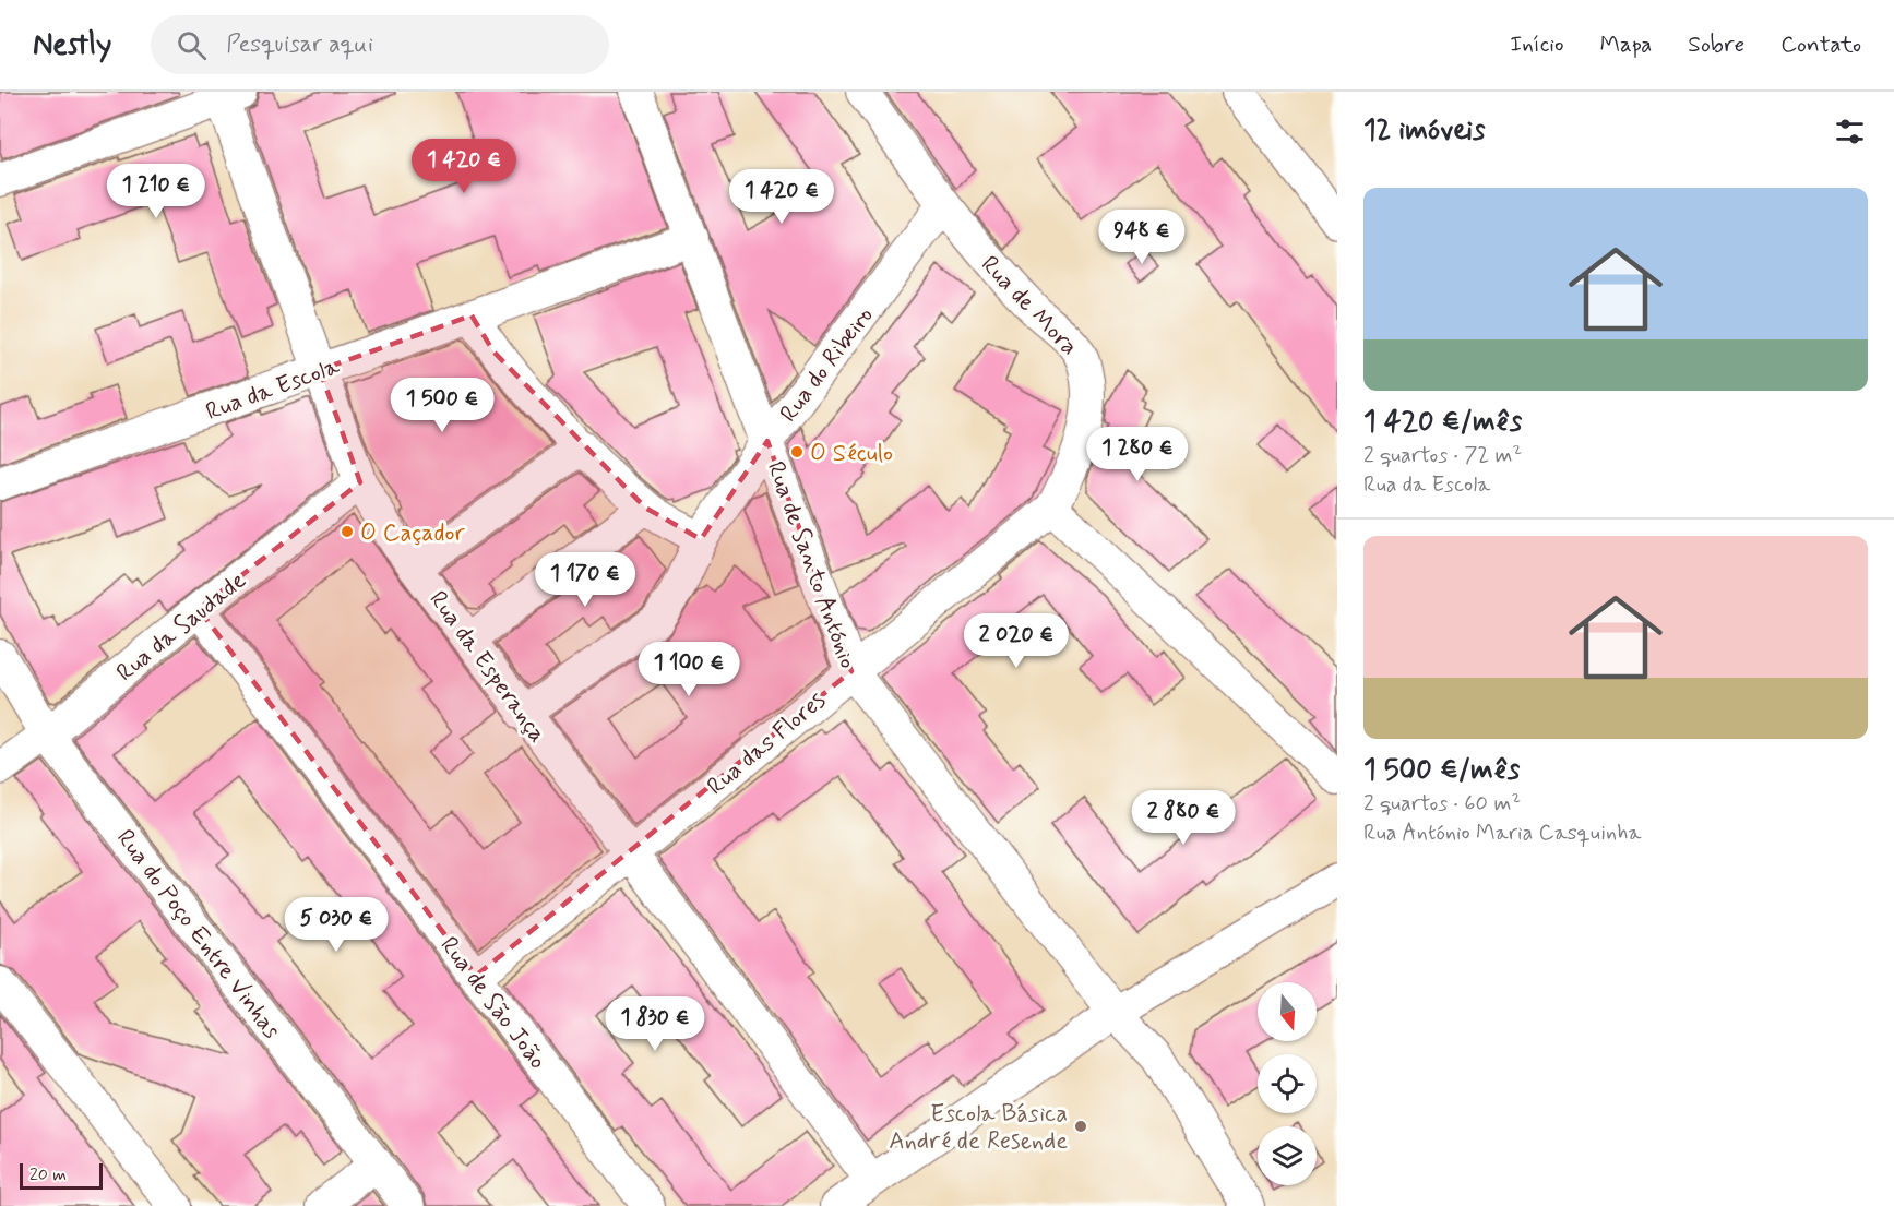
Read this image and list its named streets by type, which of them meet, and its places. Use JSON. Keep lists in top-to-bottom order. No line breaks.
{"streets":{"street":["Rua de Mora","Rua do Ribeiro","Rua da Escola","Rua de Santo António","Rua da Saudade","Rua da Esperança","Rua das Flores","Rua do Poço Entre Vinhas","Rua de São João"]},"crossings":[["Rua de Mora","Rua do Ribeiro"],["Rua de Mora","Rua das Flores"],["Rua do Ribeiro","Rua de Santo António"],["Rua do Ribeiro","Rua da Esperança"],["Rua da Escola","Rua de Santo António"],["Rua da Escola","Rua da Esperança"],["Rua de Santo António","Rua das Flores"],["Rua da Saudade","Rua da Esperança"],["Rua da Saudade","Rua do Poço Entre Vinhas"],["Rua da Saudade","Rua de São João"],["Rua da Esperança","Rua das Flores"],["Rua das Flores","Rua de São João"]],"places":["O Século","O Caçador","Escola Básica André de Resende"],"scale_bar":"20 m","north":"bottom","page":{"header":"Nestly","search":"Pesquisar aqui","nav":["Início","Mapa","Sobre","Contato"],"heading":"12 imóveis","price":["1 420 €","1 210 €","1 420 €","948 €","1 500 €","1 280 €","1 170 €","2 020 €","1 100 €","2 880 €","5 030 €","1 830 €"],"list":[{"name":"1 420 €/mês","note":"2 quartos · 72 m² · Rua da Escola"},{"name":"1 500 €/mês","note":"2 quartos · 60 m² · Rua António Maria Casquinha"}],"scale":"20 m"}}
